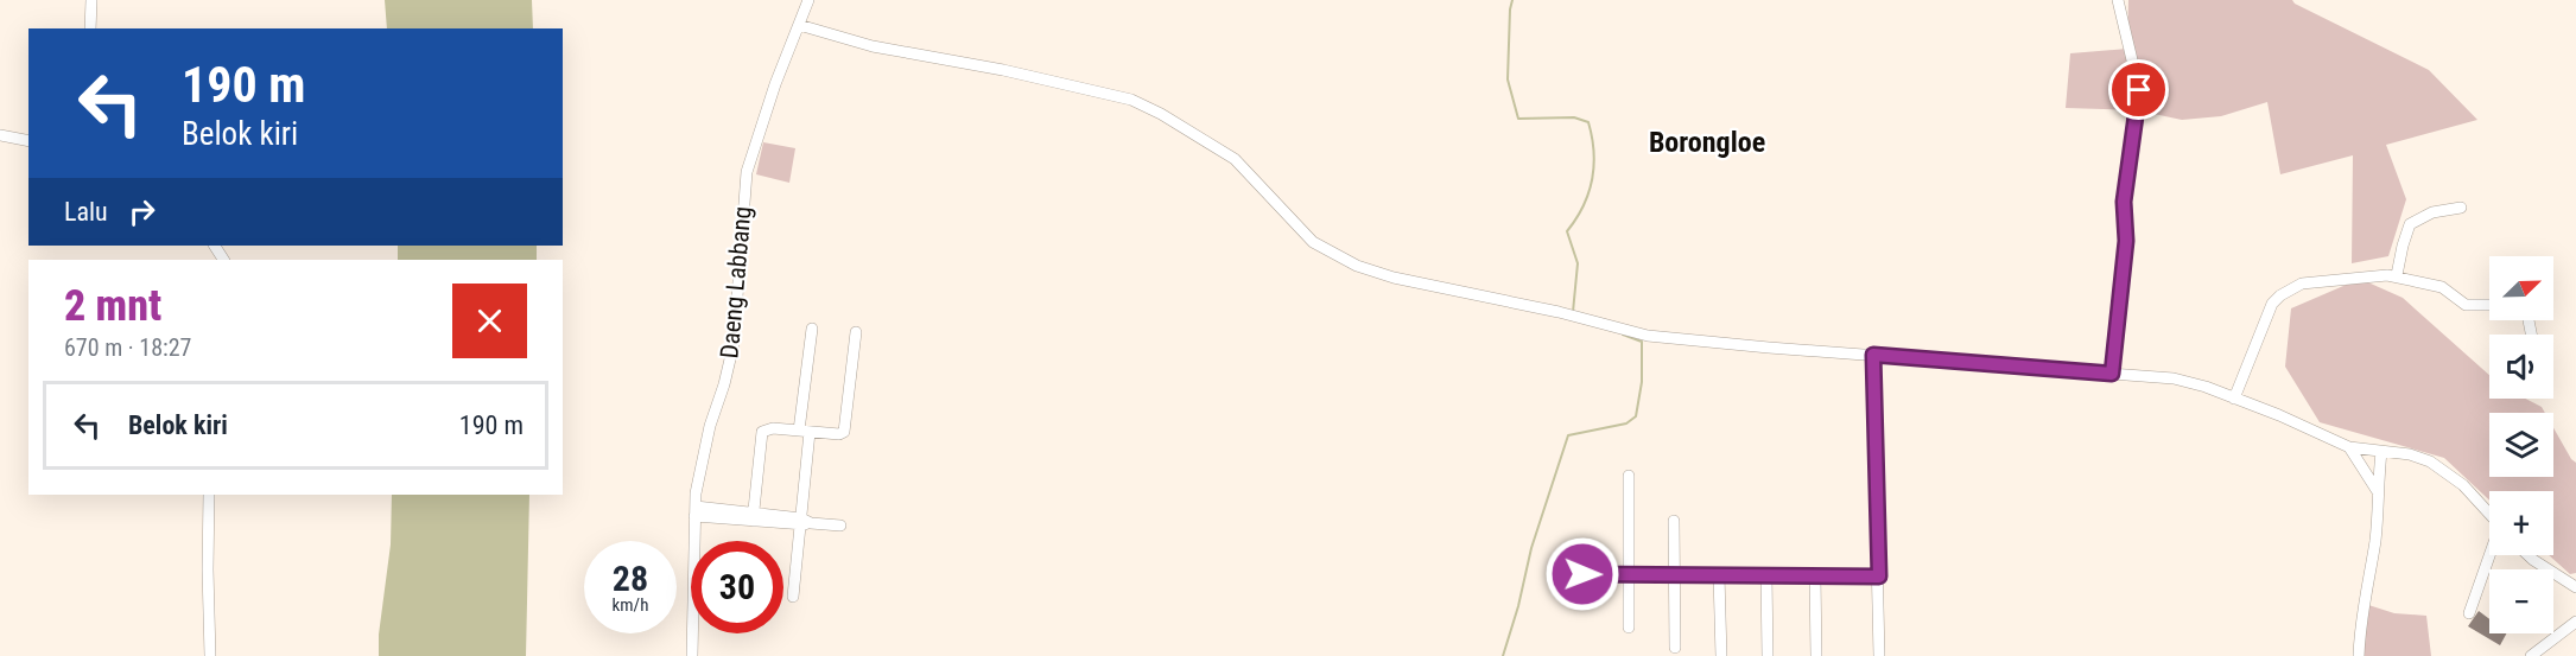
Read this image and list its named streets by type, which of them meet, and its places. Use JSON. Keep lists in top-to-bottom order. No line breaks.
{"streets":{"street":["Daeng Labbang"]},"districts":["Borongloe"],"north":"top right","page":{"turn":["190 m","Belok kiri"],"then":"Lalu","map_buttons":["+","−"],"heading":["2 mnt","670 m · 18:27"],"list":[{"name":"Belok kiri","value":"190 m"}],"speed":"28 km/h","limit":"30"}}
